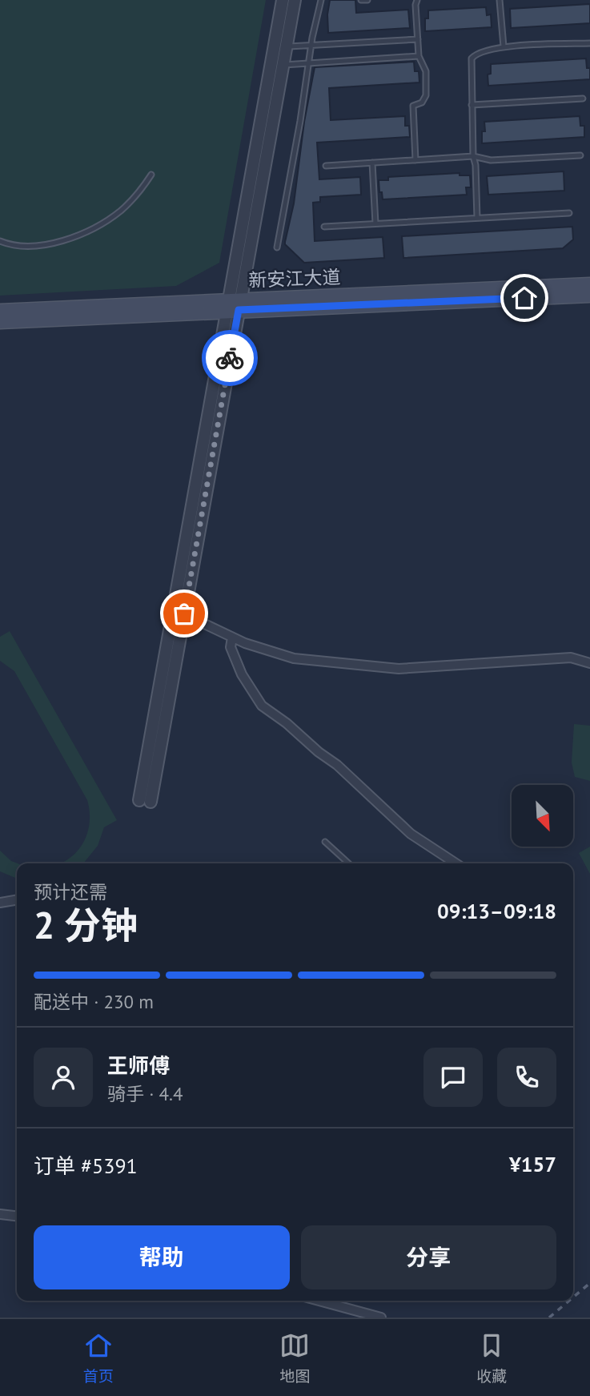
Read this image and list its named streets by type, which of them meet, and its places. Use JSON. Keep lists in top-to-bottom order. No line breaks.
{"streets":{"main road":["新安江大道"]},"north":"bottom right","page":{"heading":["2 分钟","预计还需","09:13–09:18"],"panel":["王师傅","骑手 · 4.4","订单 #5391","¥157"],"bar":"配送中 · 230 m","buttons":["帮助","分享"],"tabs":["首页","地图","收藏"]}}
